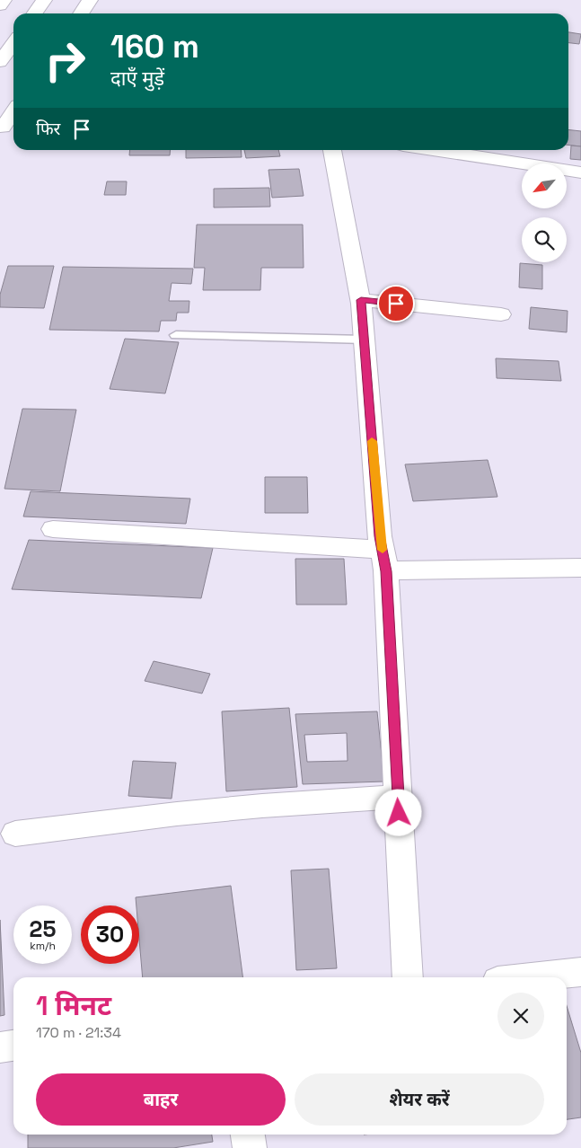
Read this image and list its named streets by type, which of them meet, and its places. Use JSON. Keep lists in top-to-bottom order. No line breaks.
{"north":"bottom left","page":{"turn":["160 m","दाएँ मुड़ें"],"then":"फिर","speed":"25 km/h","limit":"30","heading":["1 मिनट","170 m · 21:34"],"buttons":["बाहर","शेयर करें"]}}
